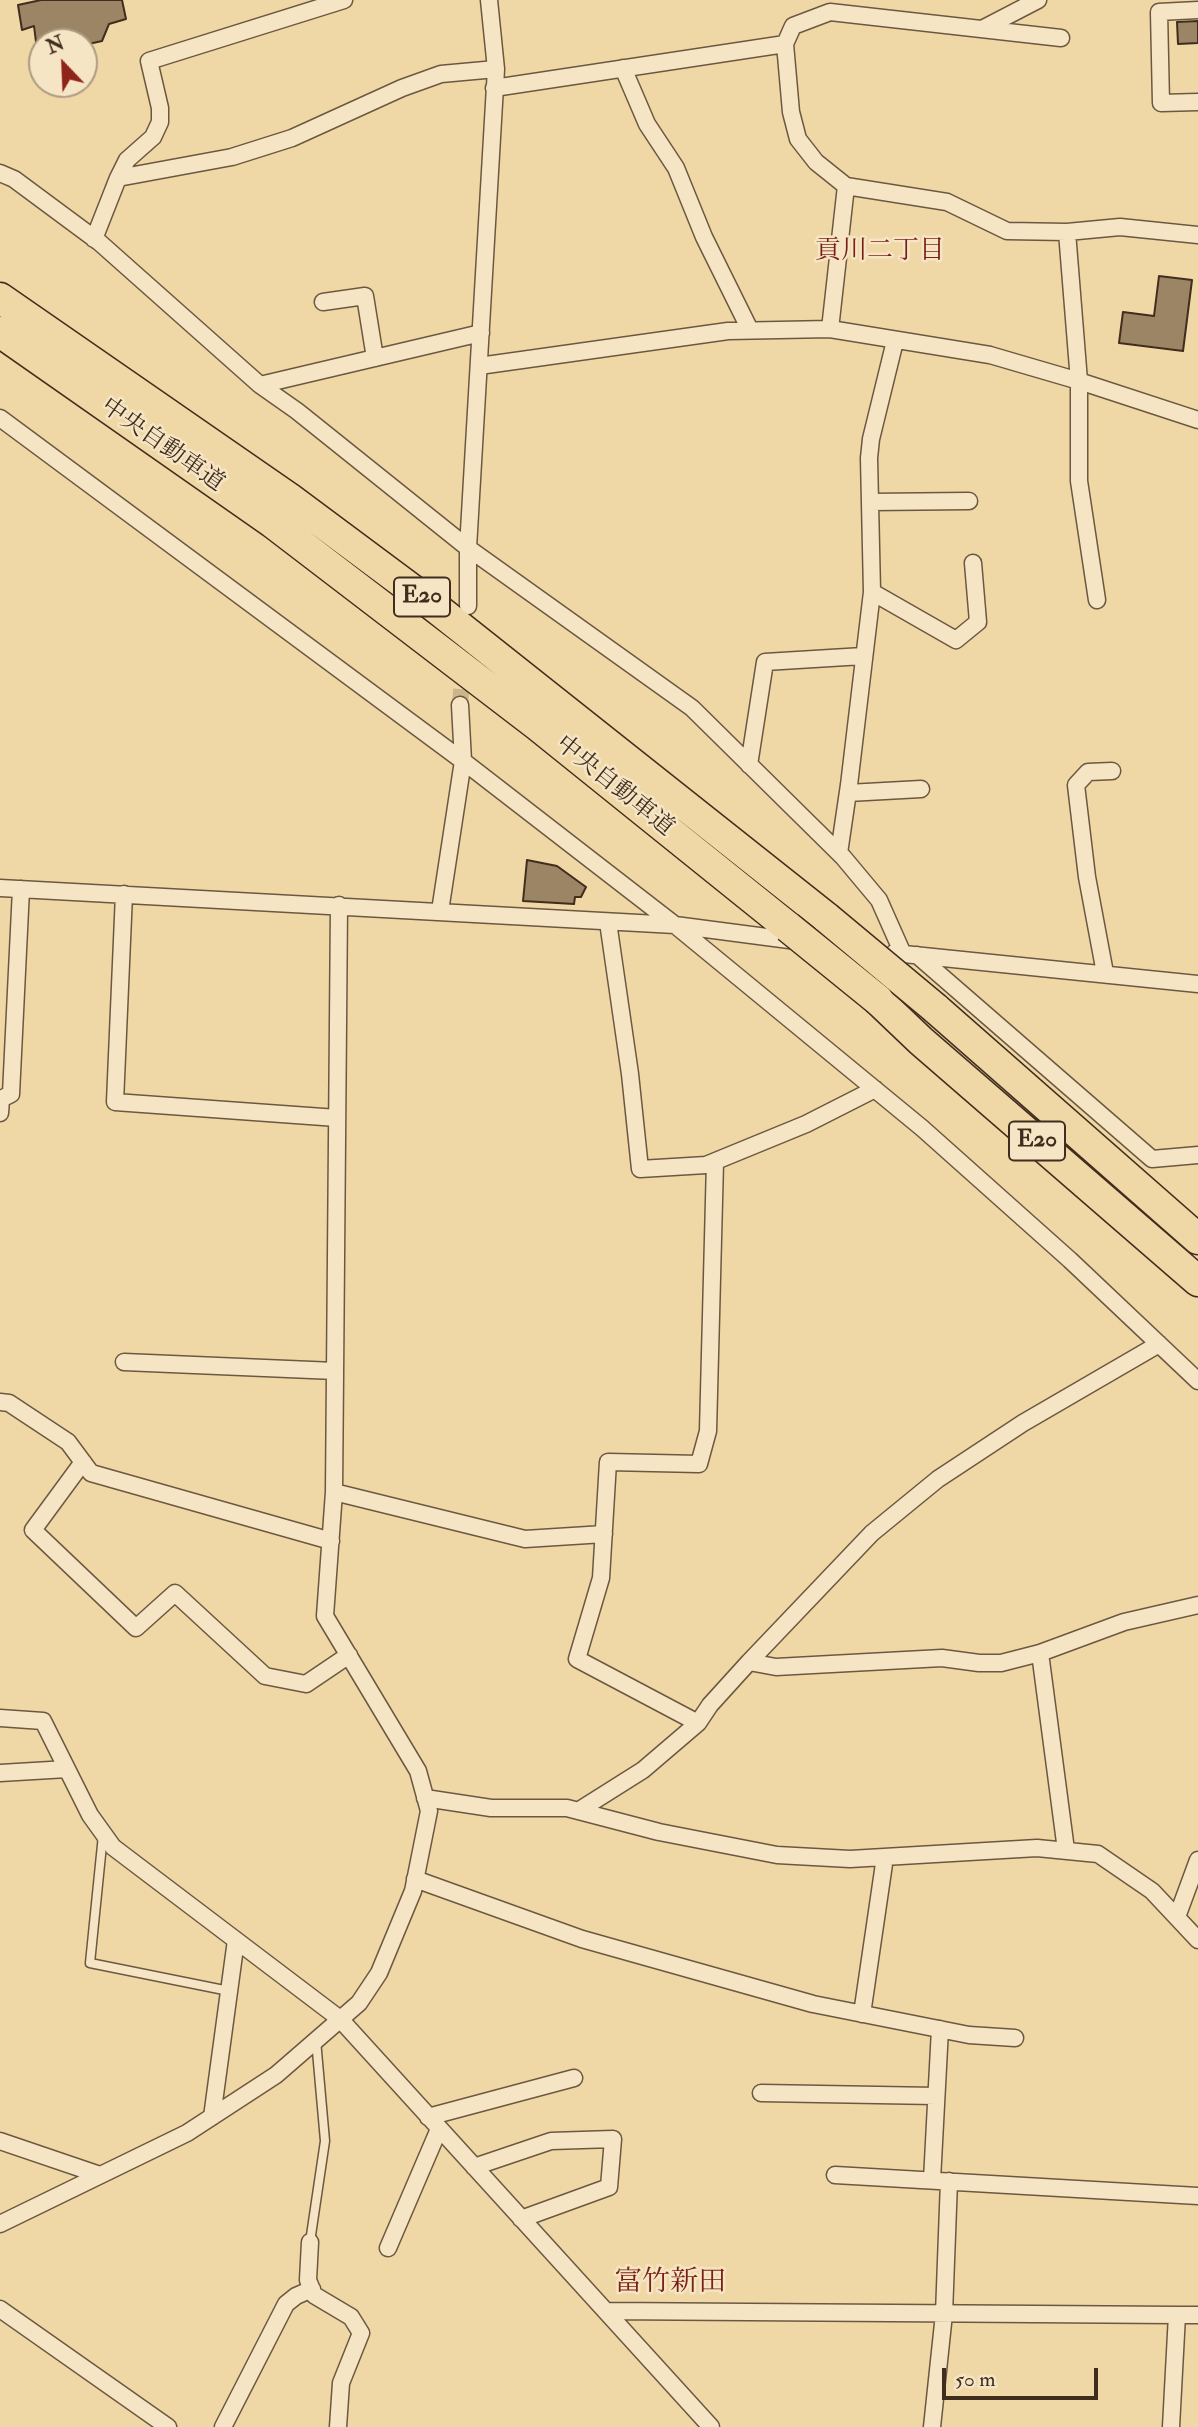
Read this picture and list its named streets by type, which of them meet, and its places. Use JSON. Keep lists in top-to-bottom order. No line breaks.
{"streets":{"highway":["中央自動車道","E20"]},"districts":["貢川二丁目","富竹新田"],"scale_bar":"50 m","north":"top left"}
